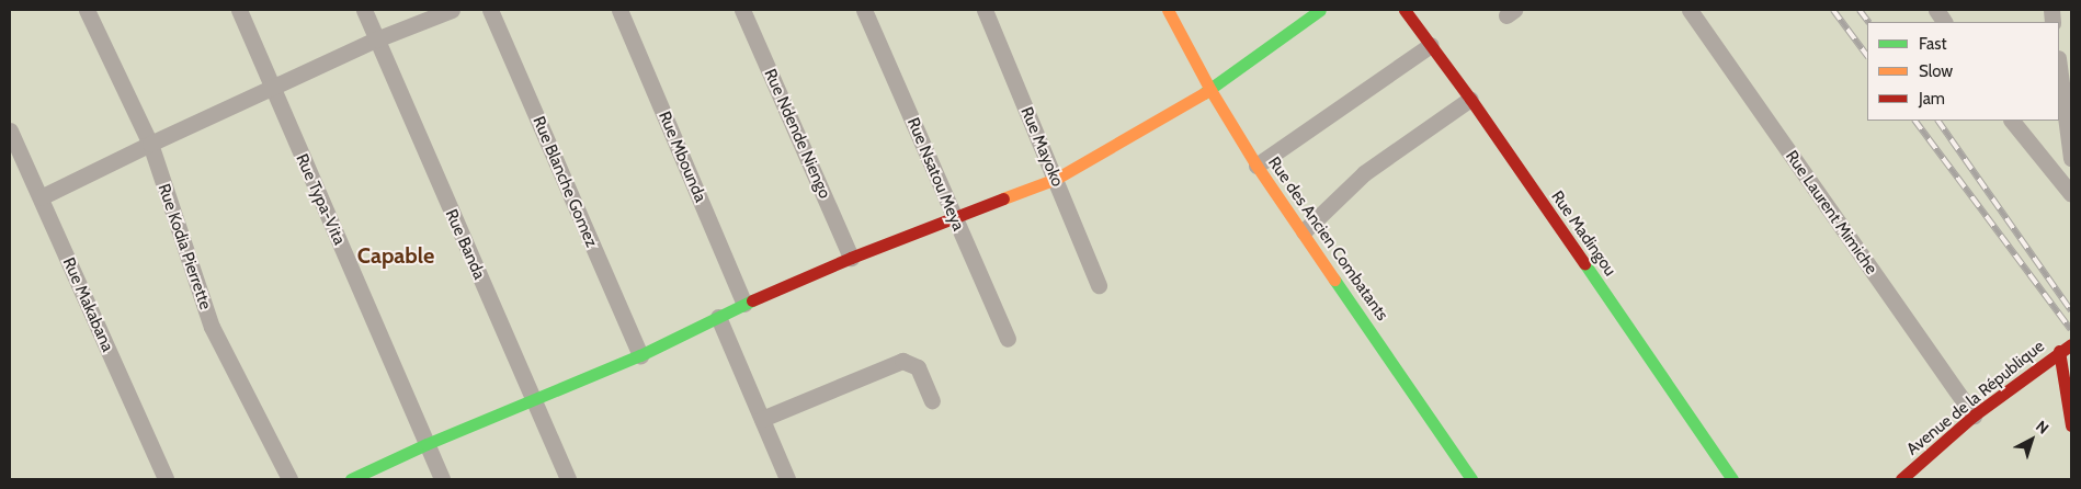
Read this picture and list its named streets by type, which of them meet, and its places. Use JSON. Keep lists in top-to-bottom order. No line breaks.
{"streets":{"street":["Rue Ndende Niengo","Rue Mayoko","Rue Mbounda","Rue Nsatou Meya","Rue Blanche Gomez","Rue Typa-Vita","Rue Laurent Mimiche","Rue Madingou","Rue des Ancien Combatants","Rue Banda","Rue Kodia Pierrette","Rue Makabana","Avenue de la République"]},"crossings":[["Rue Laurent Mimiche","Avenue de la République"]],"districts":["Capable"],"legend":["Fast","Slow","Jam"],"north":"top right"}
